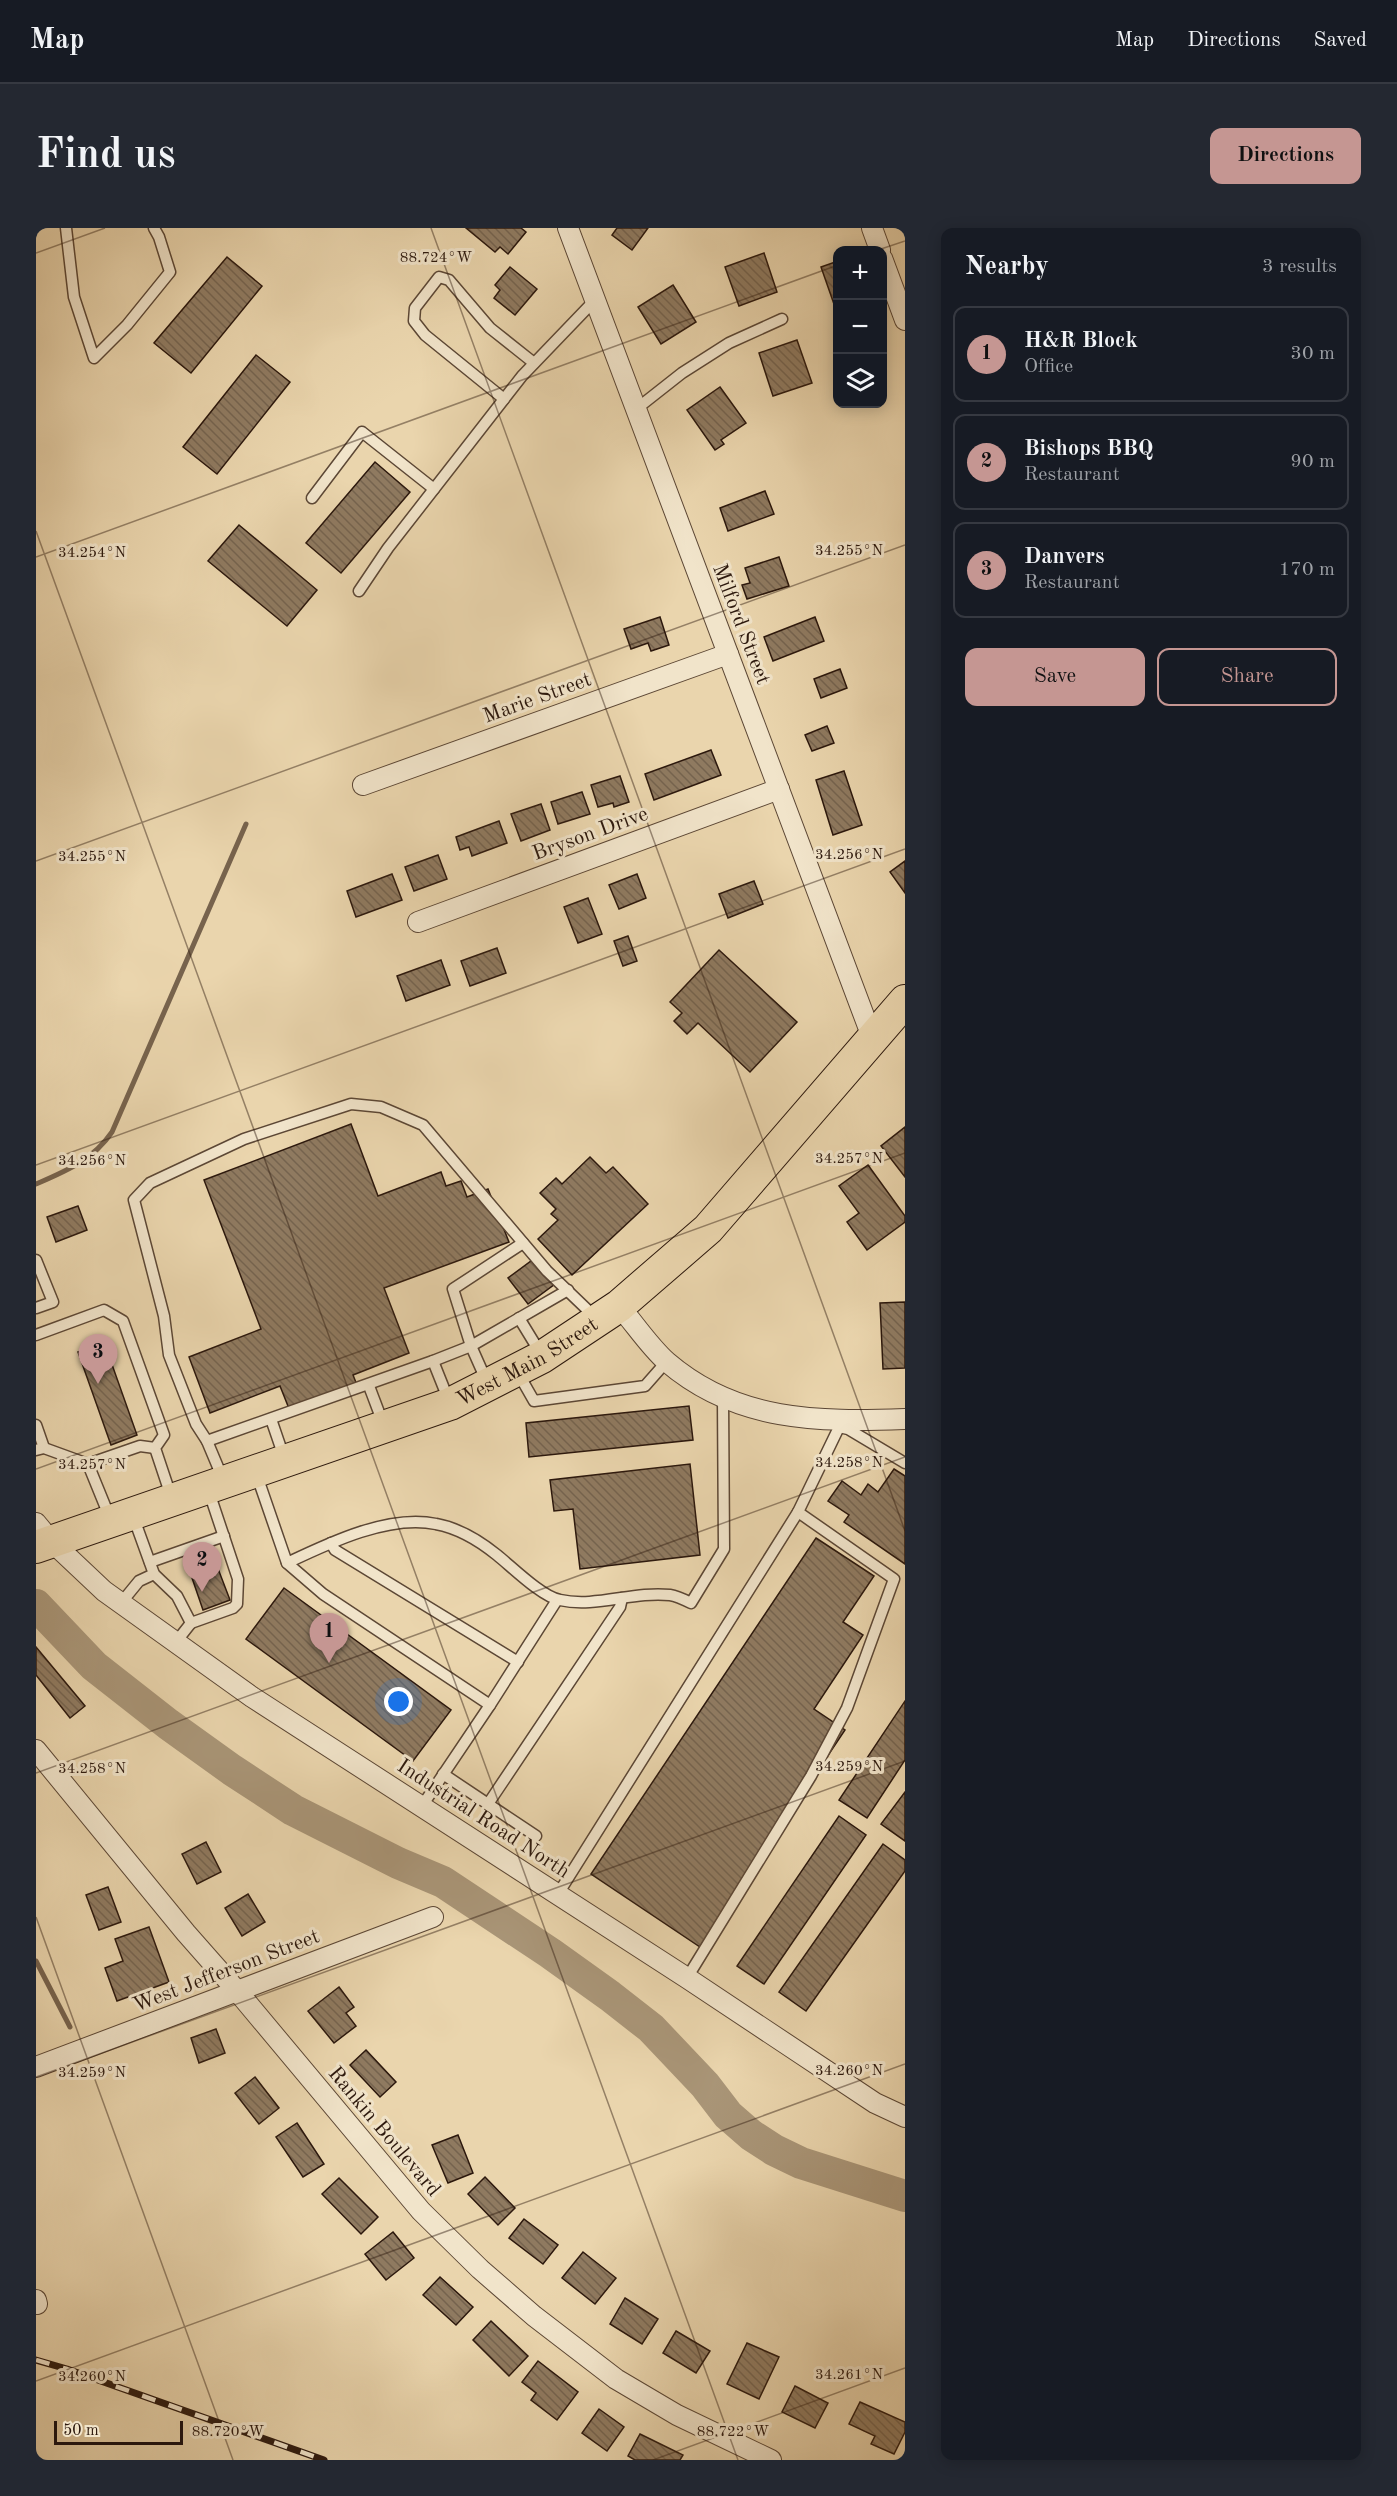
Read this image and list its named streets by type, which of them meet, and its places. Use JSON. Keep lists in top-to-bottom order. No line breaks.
{"streets":{"main road":["West Main Street"],"street":["Milford Street","Marie Street","Bryson Drive","Industrial Road North","West Jefferson Street","Rankin Boulevard"]},"crossings":[["Milford Street","Marie Street"],["Milford Street","Bryson Drive"],["Milford Street","West Main Street"],["West Main Street","Industrial Road North"],["West Jefferson Street","Rankin Boulevard"]],"scale_bar":"50 m","page":{"header":"Map","nav":["Map","Directions","Saved"],"buttons":["Directions",["Save","Share"]],"title":"Find us","heading":["Nearby","3 results"],"map_buttons":["+","−"],"list":[{"mark":"1","name":"H&R Block","note":"Office","value":"30 m"},{"mark":"2","name":"Bishops BBQ","note":"Restaurant","value":"90 m"},{"mark":"3","name":"Danvers","note":"Restaurant","value":"170 m"}],"pins":["3","2","1"],"scale":"50 m"},"coordinates":["88.724°W","34.255°N","34.254°N","34.256°N","34.257°N","34.258°N","34.259°N","34.260°N","34.261°N","88.720°W","88.722°W"]}
